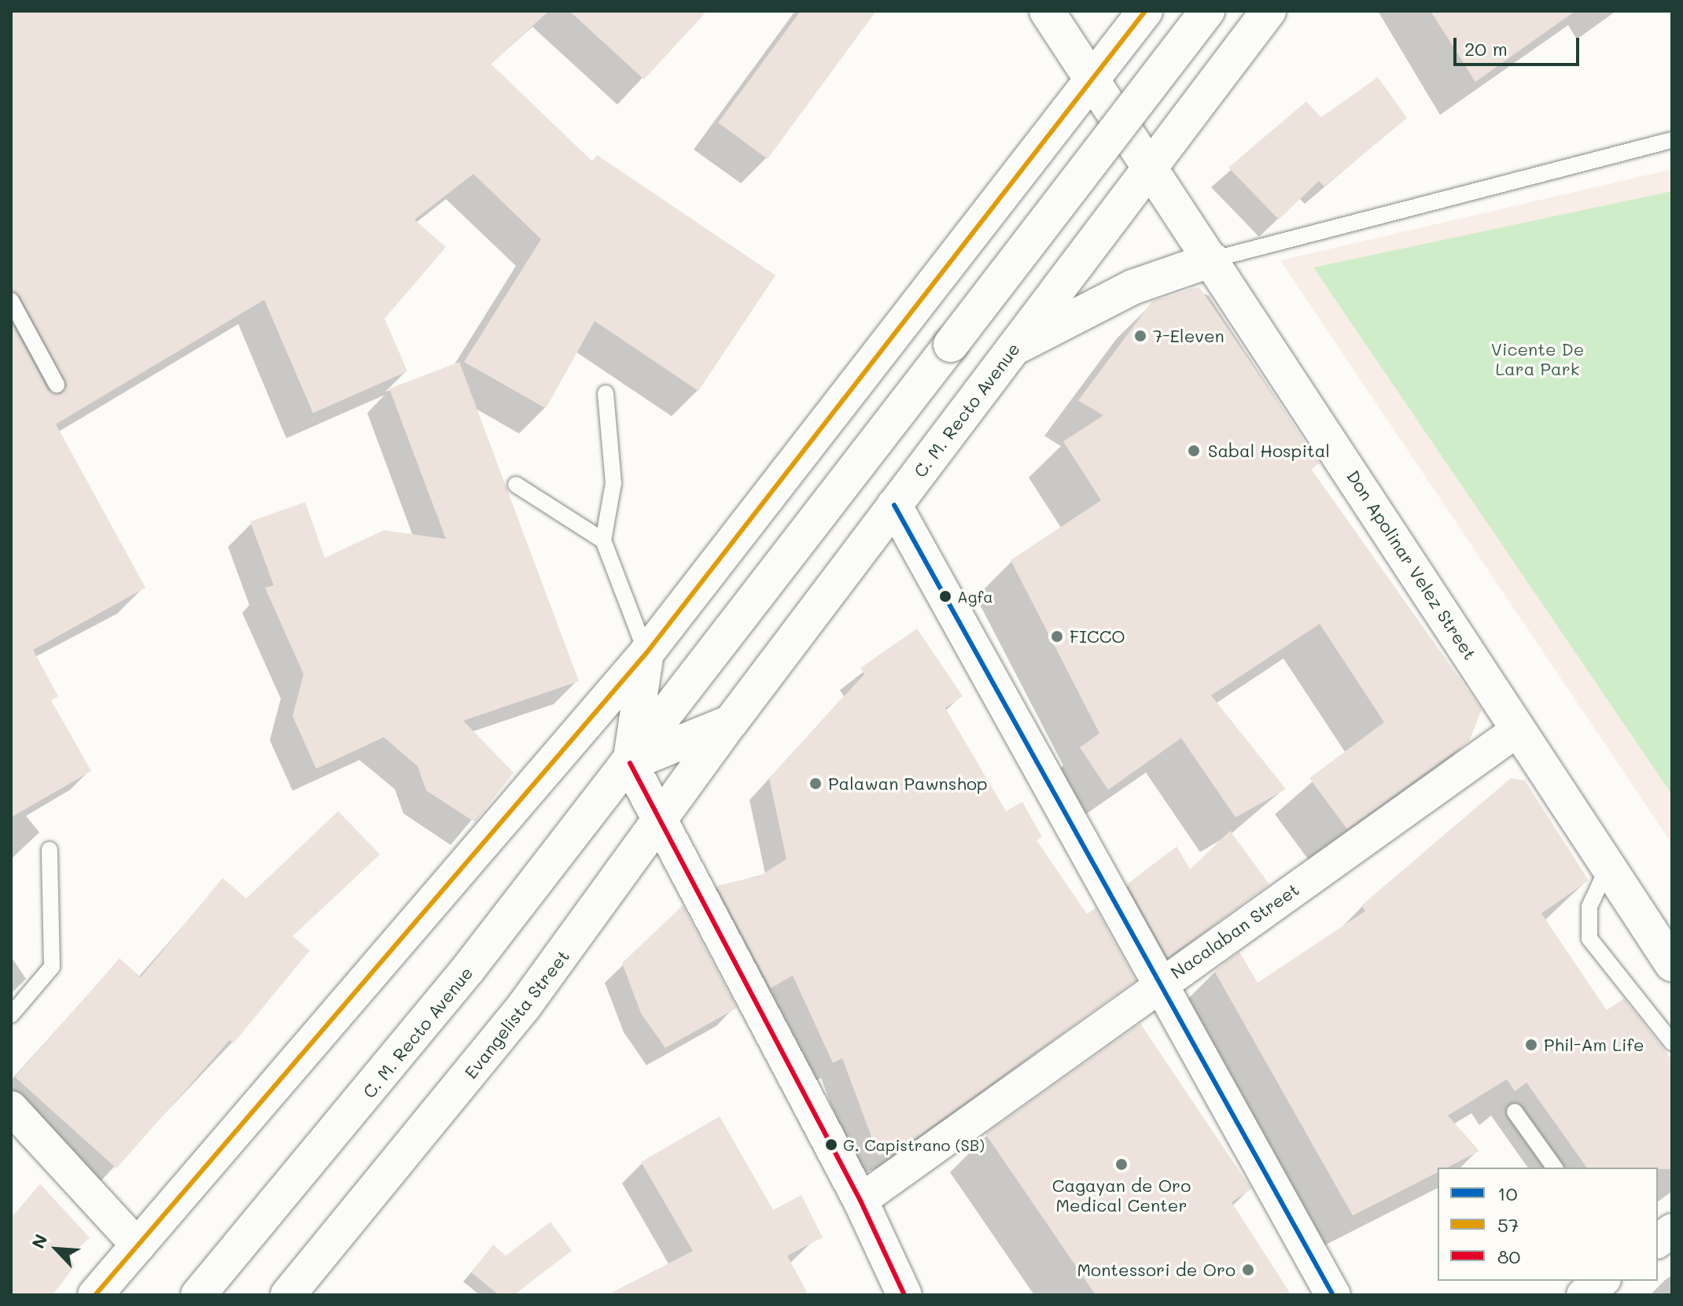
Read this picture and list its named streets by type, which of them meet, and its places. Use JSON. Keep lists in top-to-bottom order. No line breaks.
{"streets":{"main road":["C. M. Recto Avenue","Don Apolinar Velez Street","Evangelista Street"],"street":["Nacalaban Street"]},"crossings":[["C. M. Recto Avenue","Don Apolinar Velez Street"],["C. M. Recto Avenue","Evangelista Street"],["Don Apolinar Velez Street","Nacalaban Street"]],"parks":["Vicente De Lara Park"],"places":["7-Eleven","Sabal Hospital","Agfa","FICCO","Palawan Pawnshop","Phil-Am Life","G. Capistrano (SB)","Cagayan de Oro Medical Center","Montessori de Oro"],"lines":["transit line 57","transit line 10","transit line 80"],"legend":["10","57","80"],"scale_bar":"20 m","north":"top left"}
